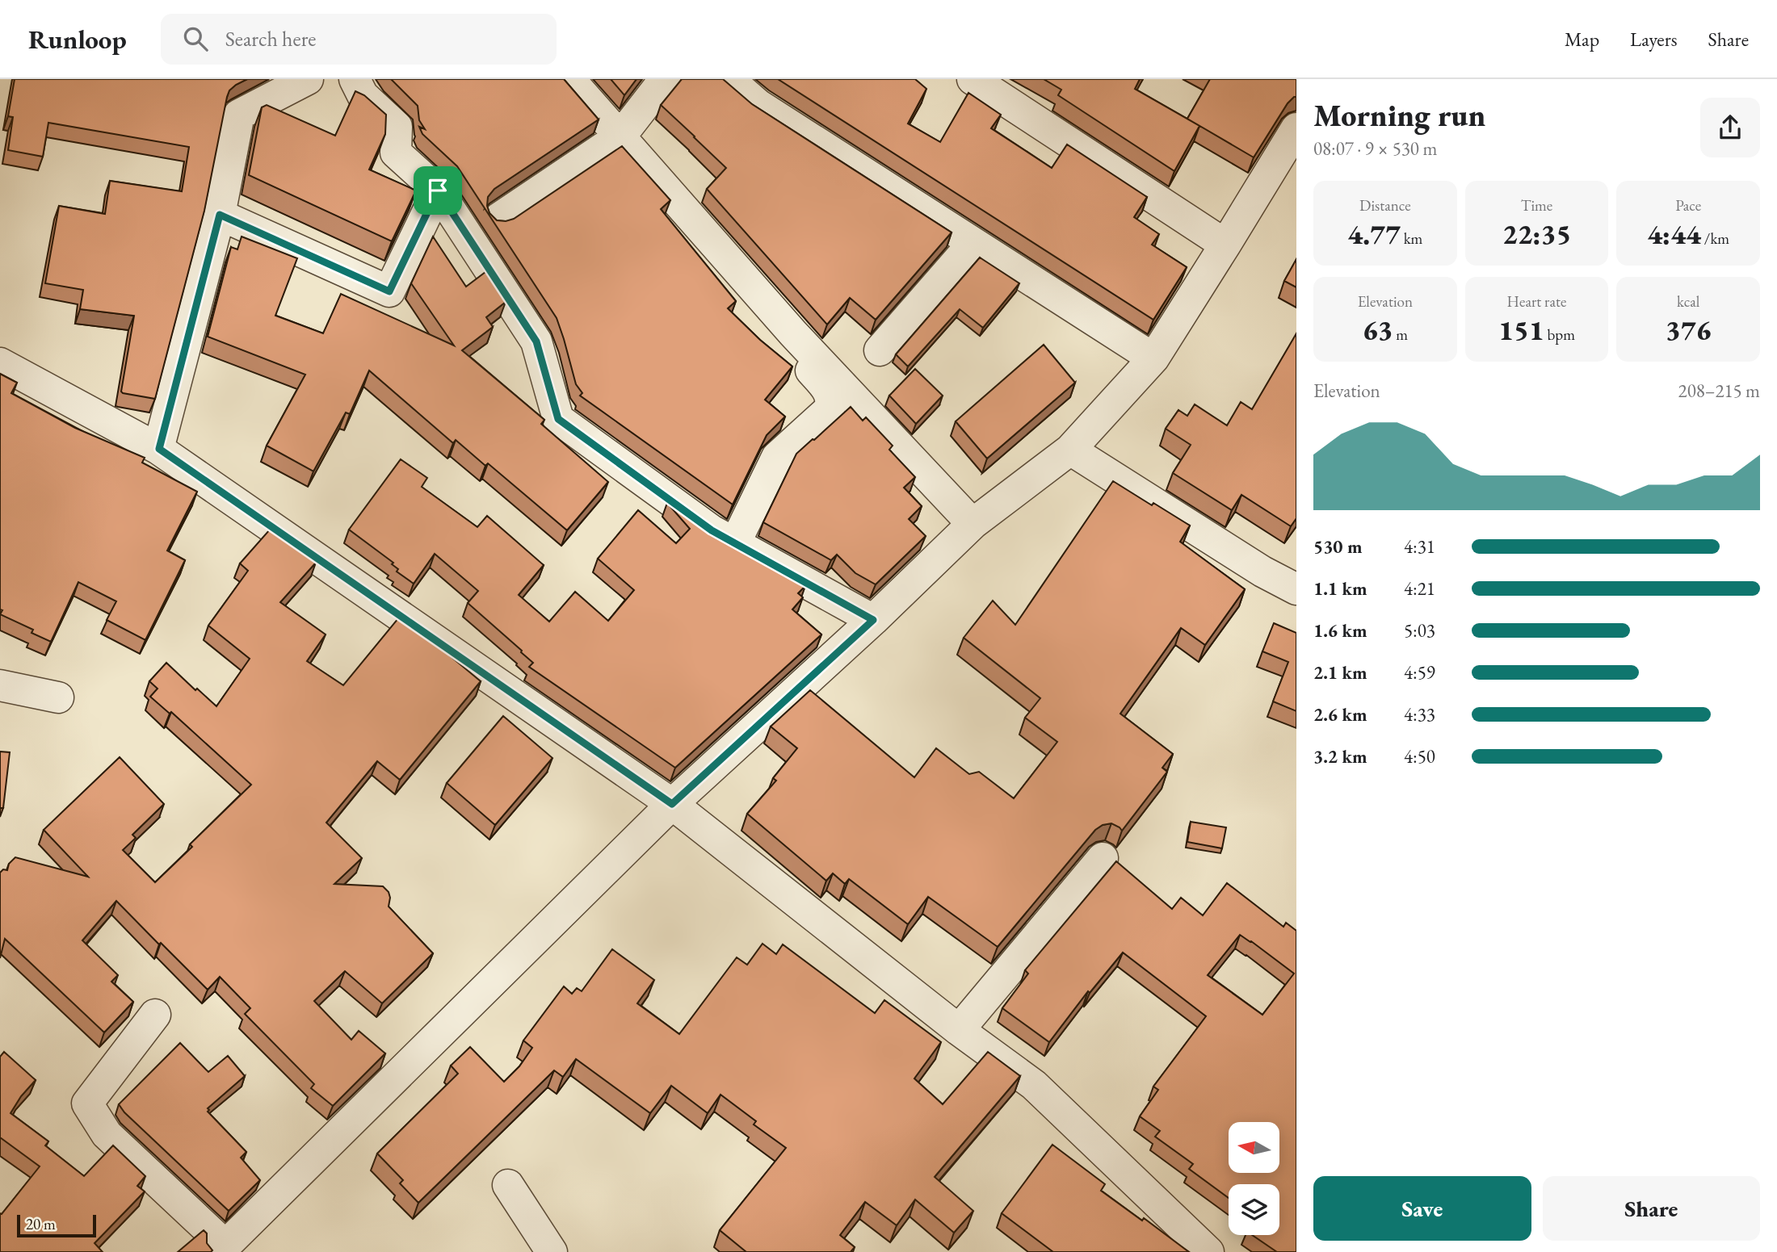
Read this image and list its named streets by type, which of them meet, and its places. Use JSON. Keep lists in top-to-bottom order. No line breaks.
{"scale_bar":"20 m","north":"left","page":{"header":"Runloop","search":"Search here","nav":["Map","Layers","Share"],"heading":["Morning run","08:07 · 9 × 530 m"],"stats":[["Distance","4.77 km"],["Time","22:35"],["Pace","4:44 /km"],["Elevation","63 m"],["Heart rate","151 bpm"],["kcal","376"]],"chart":["Elevation","208–215 m"],"list":[{"name":"530 m","note":"4:31"},{"name":"1.1 km","note":"4:21"},{"name":"1.6 km","note":"5:03"},{"name":"2.1 km","note":"4:59"},{"name":"2.6 km","note":"4:33"},{"name":"3.2 km","note":"4:50"}],"buttons":["Save","Share"],"scale":"20 m"}}
